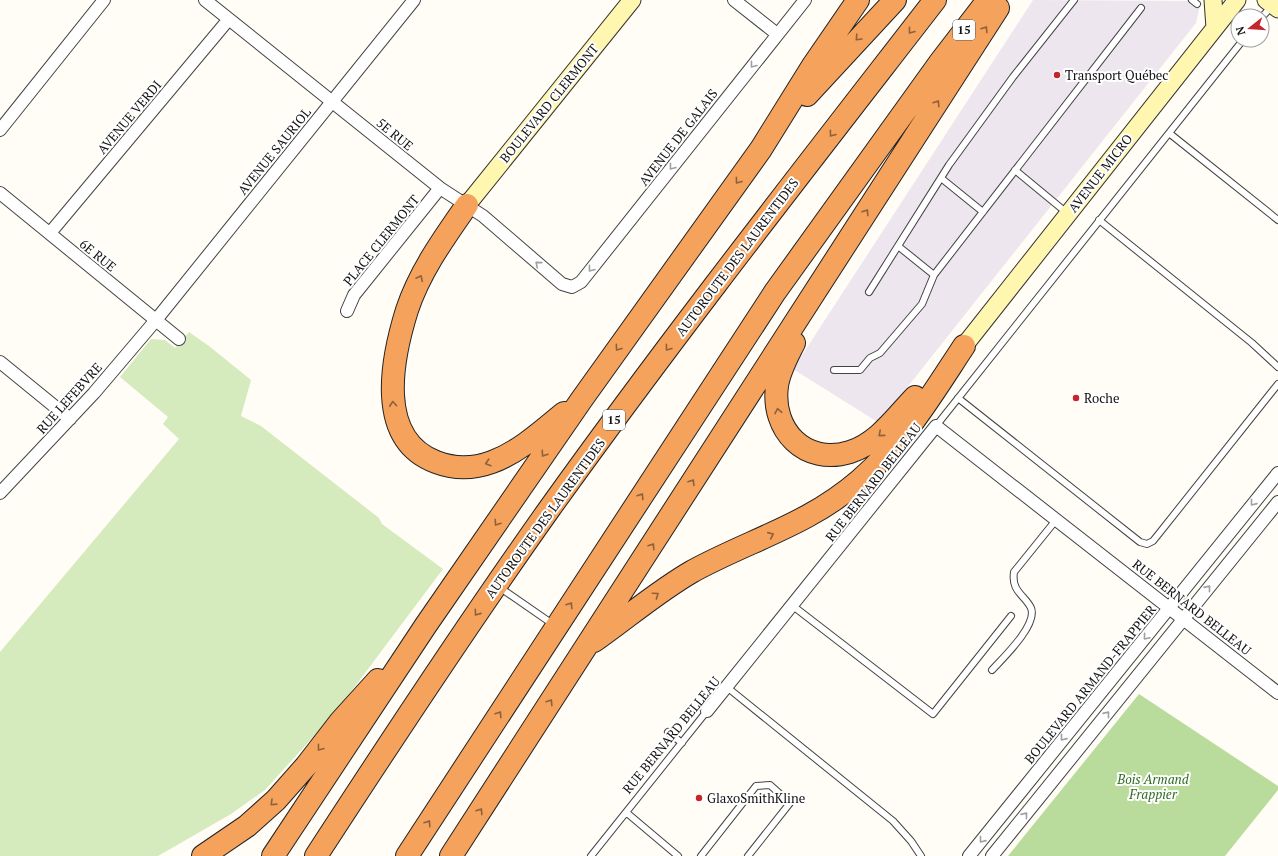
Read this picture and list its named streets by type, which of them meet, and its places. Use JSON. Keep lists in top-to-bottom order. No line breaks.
{"streets":{"highway":["15","AUTOROUTE DES LAURENTIDES"],"street":["BOULEVARD CLERMONT","AVENUE VERDI","5E RUE","AVENUE DE GALAIS","AVENUE SAURIOL","AVENUE MICRO","PLACE CLERMONT","6E RUE","RUE LEFEBVRE","RUE BERNARD BELLEAU","BOULEVARD ARMAND-FRAPPIER"]},"crossings":[["BOULEVARD CLERMONT","5E RUE"],["AVENUE VERDI","5E RUE"],["AVENUE VERDI","6E RUE"],["5E RUE","AVENUE DE GALAIS"],["5E RUE","AVENUE SAURIOL"],["5E RUE","PLACE CLERMONT"],["AVENUE SAURIOL","6E RUE"],["AVENUE SAURIOL","RUE LEFEBVRE"],["6E RUE","RUE LEFEBVRE"],["RUE BERNARD BELLEAU","BOULEVARD ARMAND-FRAPPIER"]],"one_way":["AVENUE DE GALAIS"],"parks":["Bois Armand Frappier"],"places":["Transport Québec","Roche","GlaxoSmithKline"],"north":"left"}
